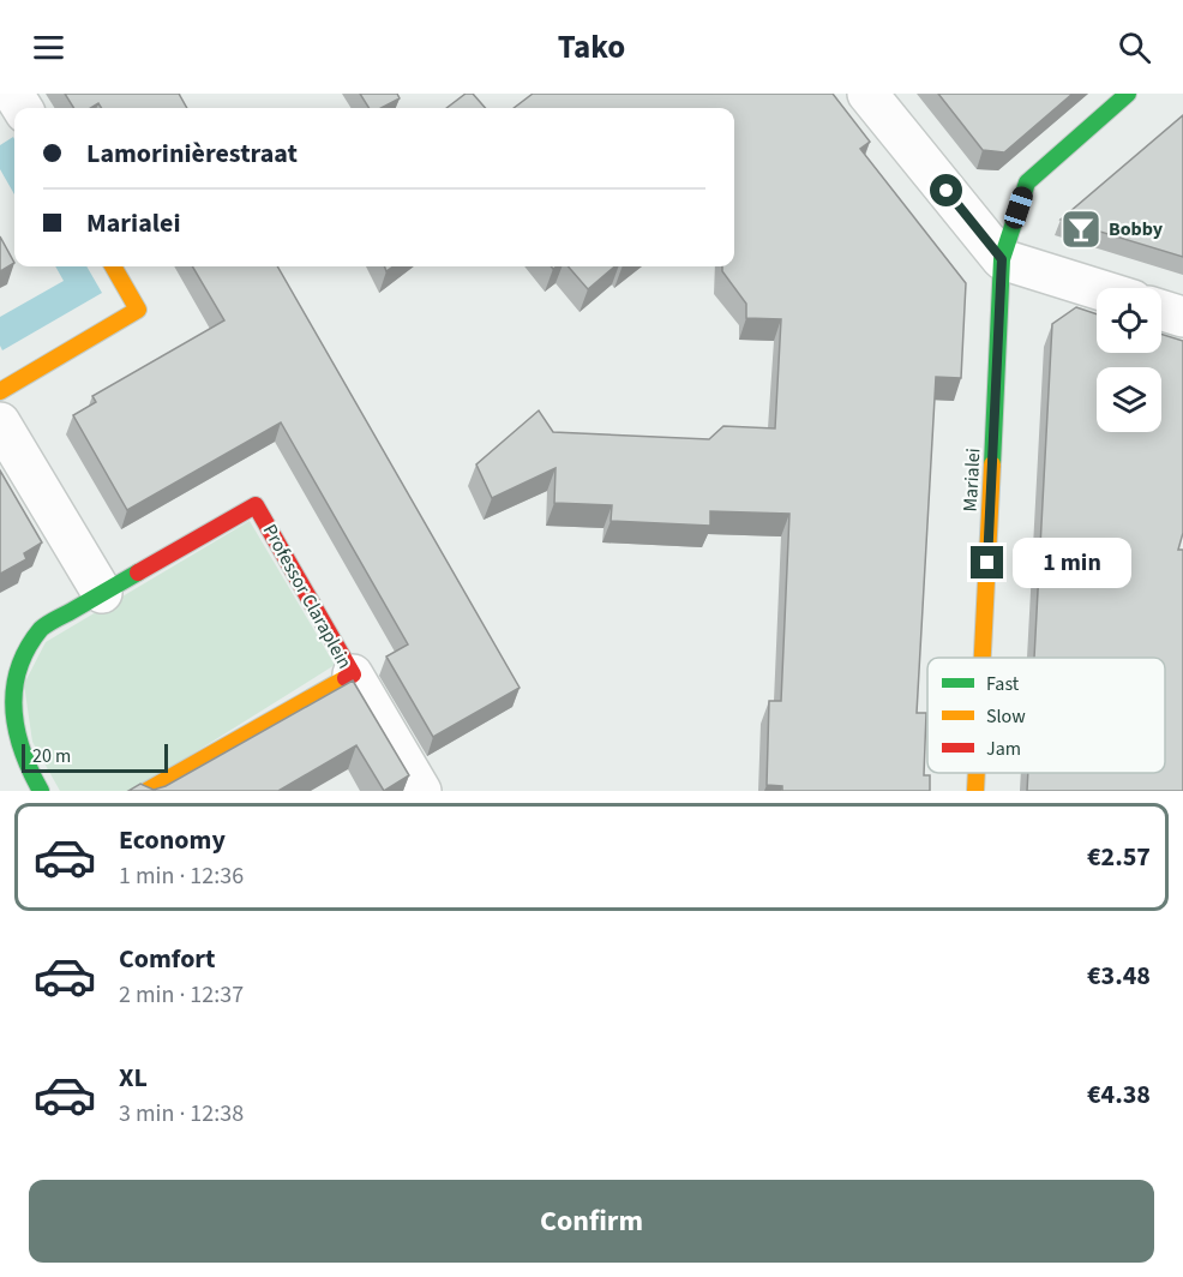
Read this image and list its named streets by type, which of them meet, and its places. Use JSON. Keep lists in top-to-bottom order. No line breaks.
{"streets":{"street":["Marialei","Professor Claraplein"]},"places":{"bar":["Bobby"]},"legend":["Fast","Slow","Jam"],"scale_bar":"20 m","page":{"header":"Tako","banner":["Lamorinièrestraat","Marialei"],"bubble":"1 min","scale":"20 m","list":[{"name":"Economy","note":"1 min · 12:36","value":"€2.57"},{"name":"Comfort","note":"2 min · 12:37","value":"€3.48"},{"name":"XL","note":"3 min · 12:38","value":"€4.38"}],"buttons":"Confirm"}}
